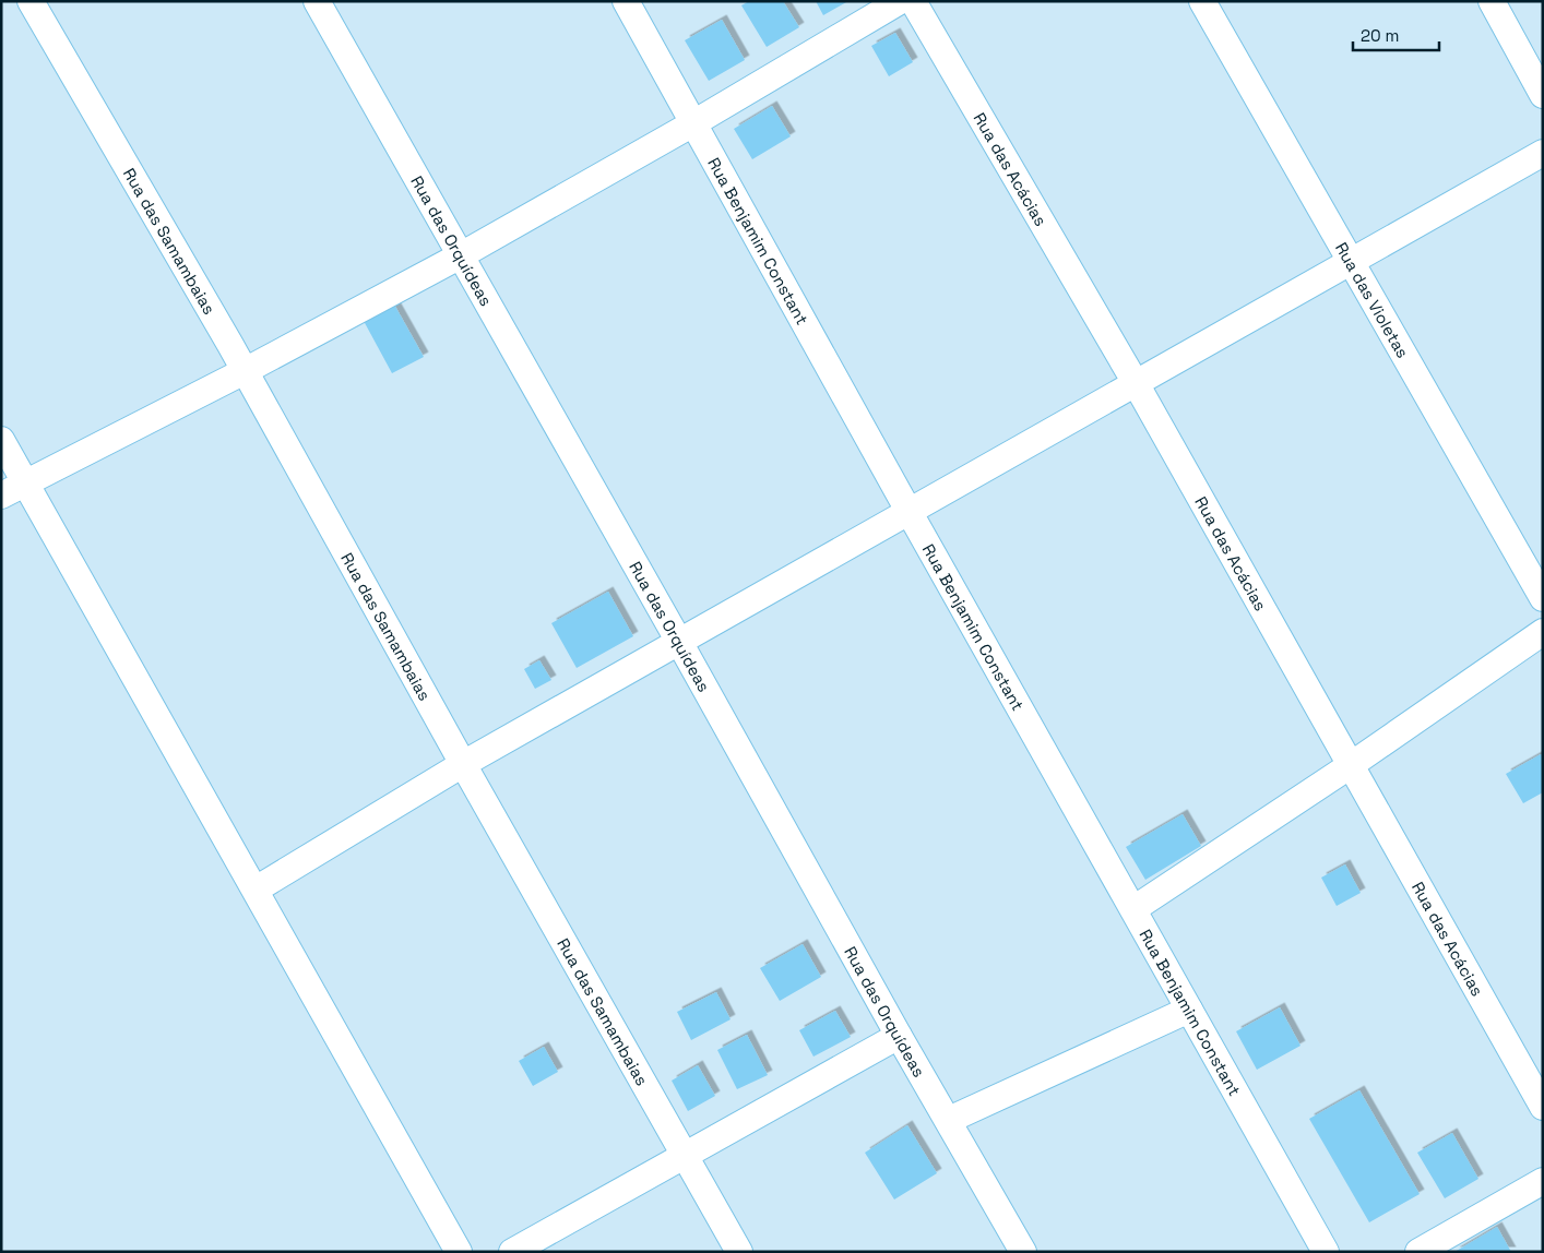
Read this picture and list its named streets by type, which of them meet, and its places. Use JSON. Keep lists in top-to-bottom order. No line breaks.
{"streets":{"street":["Rua das Acácias","Rua das Samambaias","Rua das Orquídeas","Rua Benjamim Constant","Rua das Violetas"]},"scale_bar":"20 m"}
